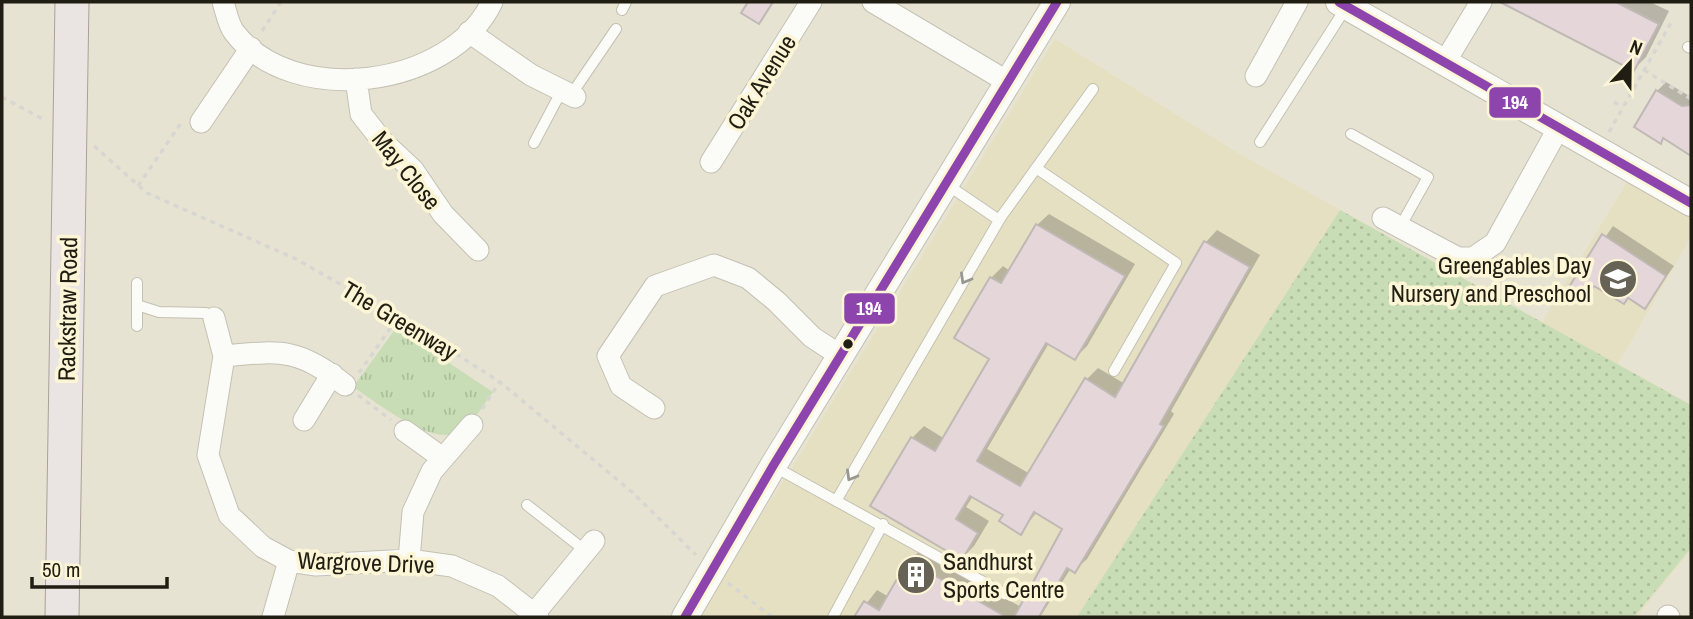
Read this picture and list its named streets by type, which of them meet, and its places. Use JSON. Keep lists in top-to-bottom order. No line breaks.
{"streets":{"main road":["Rackstraw Road"],"street":["Oak Avenue","May Close","Wargrove Drive"],"path":["The Greenway"]},"places":{"school or university":["Greengables Day Nursery and Preschool"],"building":["Sandhurst Sports Centre"]},"lines":["transit line 194"],"scale_bar":"50 m","north":"top"}
